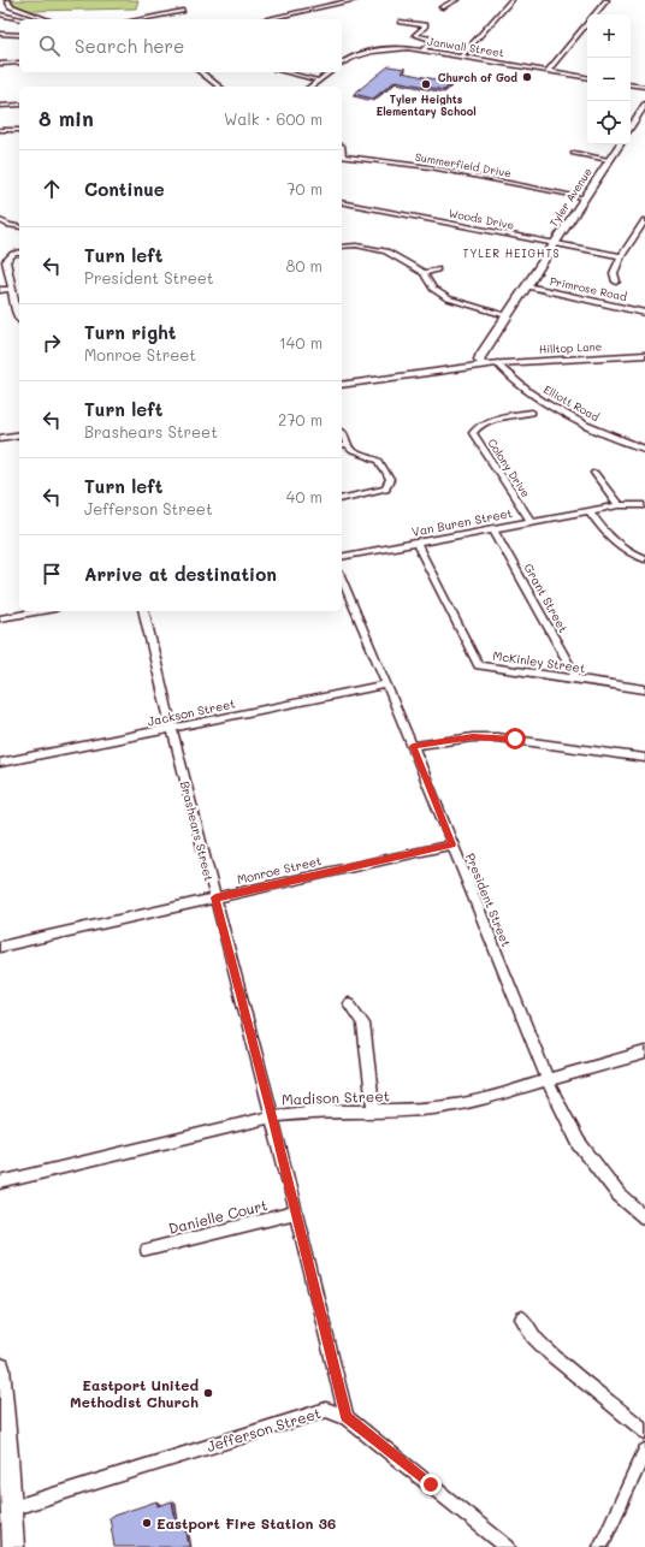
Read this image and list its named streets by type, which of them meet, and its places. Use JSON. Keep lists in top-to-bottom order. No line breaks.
{"streets":{"street":["Janwall Street","Summerfield Drive","Tyler Avenue","Woods Drive","Primrose Road","Hilltop Lane","Elliott Road","Colony Drive","Van Buren Street","Grant Street","McKinley Street","Jackson Street","Brashears Street","Monroe Street","President Street","Madison Street","Danielle Court","Jefferson Street"]},"crossings":[["Summerfield Drive","Tyler Avenue"],["Tyler Avenue","Woods Drive"],["Tyler Avenue","Primrose Road"],["Hilltop Lane","Elliott Road"],["Colony Drive","Van Buren Street"],["Van Buren Street","Grant Street"],["Van Buren Street","McKinley Street"],["Grant Street","McKinley Street"],["Jackson Street","Brashears Street"],["Jackson Street","President Street"],["Brashears Street","Monroe Street"],["Brashears Street","Madison Street"],["Brashears Street","Danielle Court"],["Brashears Street","Jefferson Street"],["Monroe Street","President Street"],["President Street","Madison Street"]],"districts":["TYLER HEIGHTS"],"places":["Church of God","Tyler Heights Elementary School","Eastport United Methodist Church","Eastport Fire Station 36"],"page":{"map_buttons":["+","−"],"search":"Search here","heading":["8 min","Walk · 600 m"],"list":[["Continue","70 m"],["Turn left","President Street","80 m"],["Turn right","Monroe Street","140 m"],["Turn left","Brashears Street","270 m"],["Turn left","Jefferson Street","40 m"],"Arrive at destination"]}}
